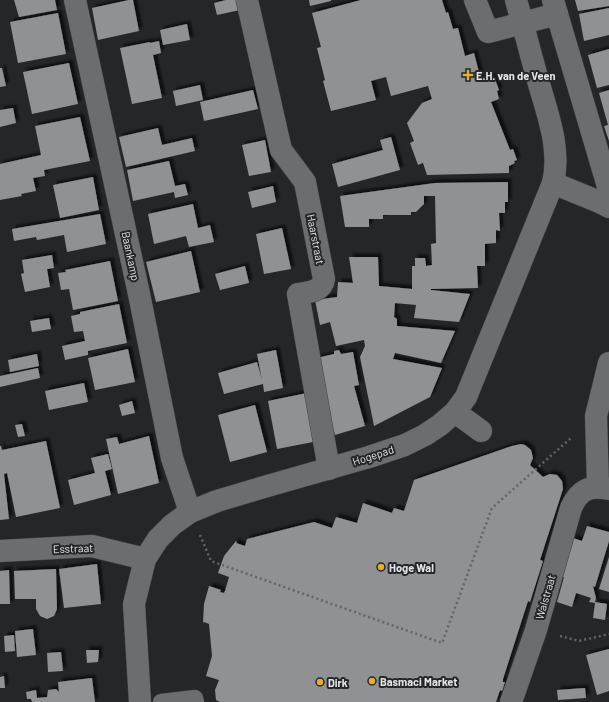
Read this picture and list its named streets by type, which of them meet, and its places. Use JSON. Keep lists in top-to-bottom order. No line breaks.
{"streets":{"street":["Haarstraat","Baankamp","Hogepad","Esstraat","Walstraat"]},"crossings":[["Haarstraat","Hogepad"],["Baankamp","Hogepad"],["Hogepad","Esstraat"]],"places":{"health":["E.H. van de Veen"],"other":["Hoge Wal","Basmaci Market","Dirk"]}}
